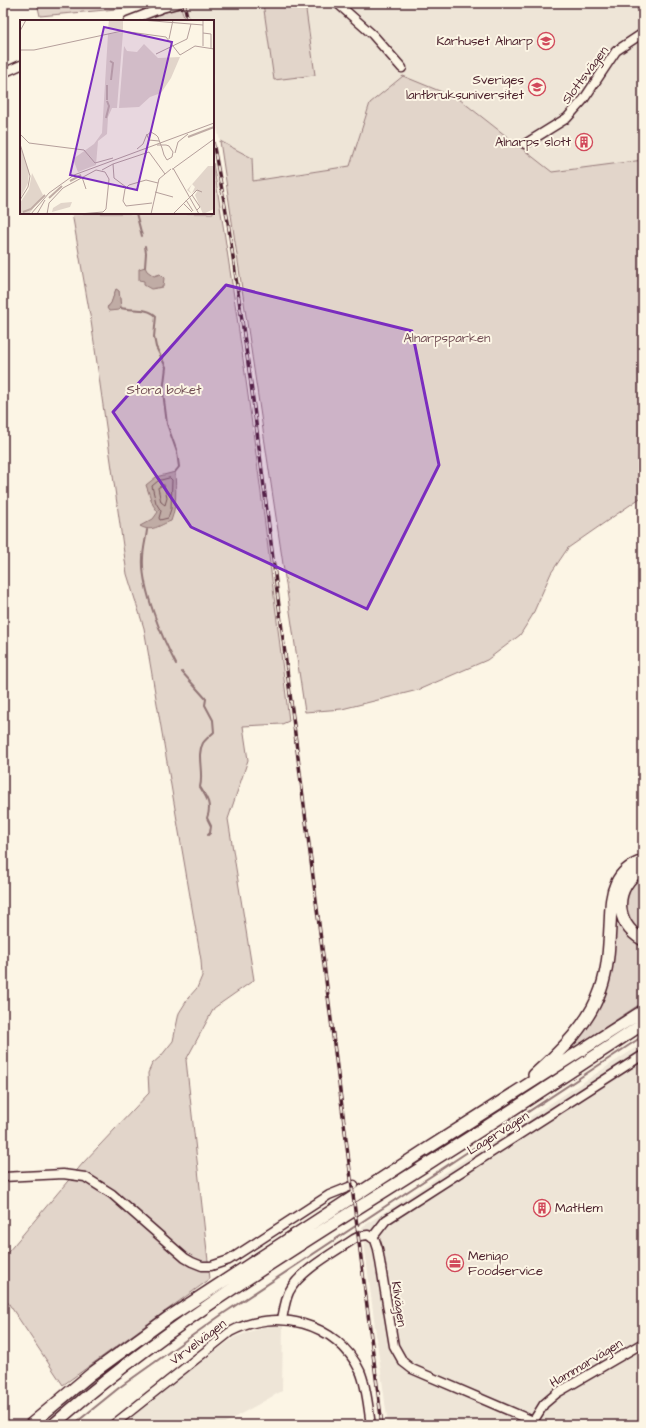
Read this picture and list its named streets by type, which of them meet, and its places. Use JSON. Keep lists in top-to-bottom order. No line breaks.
{"streets":{"street":["Slottsvägen","Lagervägen","Kilvägen","Virvelvägen","Hammarvägen"]},"crossings":[["Lagervägen","Kilvägen"],["Kilvägen","Hammarvägen"]],"parks":["Alnarpsparken","Stora boket"],"places":{"school or university":["Kårhuset Alnarp","Sveriges lantbruksuniversitet"],"building":["Alnarps slott","MatHem"],"office":["Menigo Foodservice"]}}
